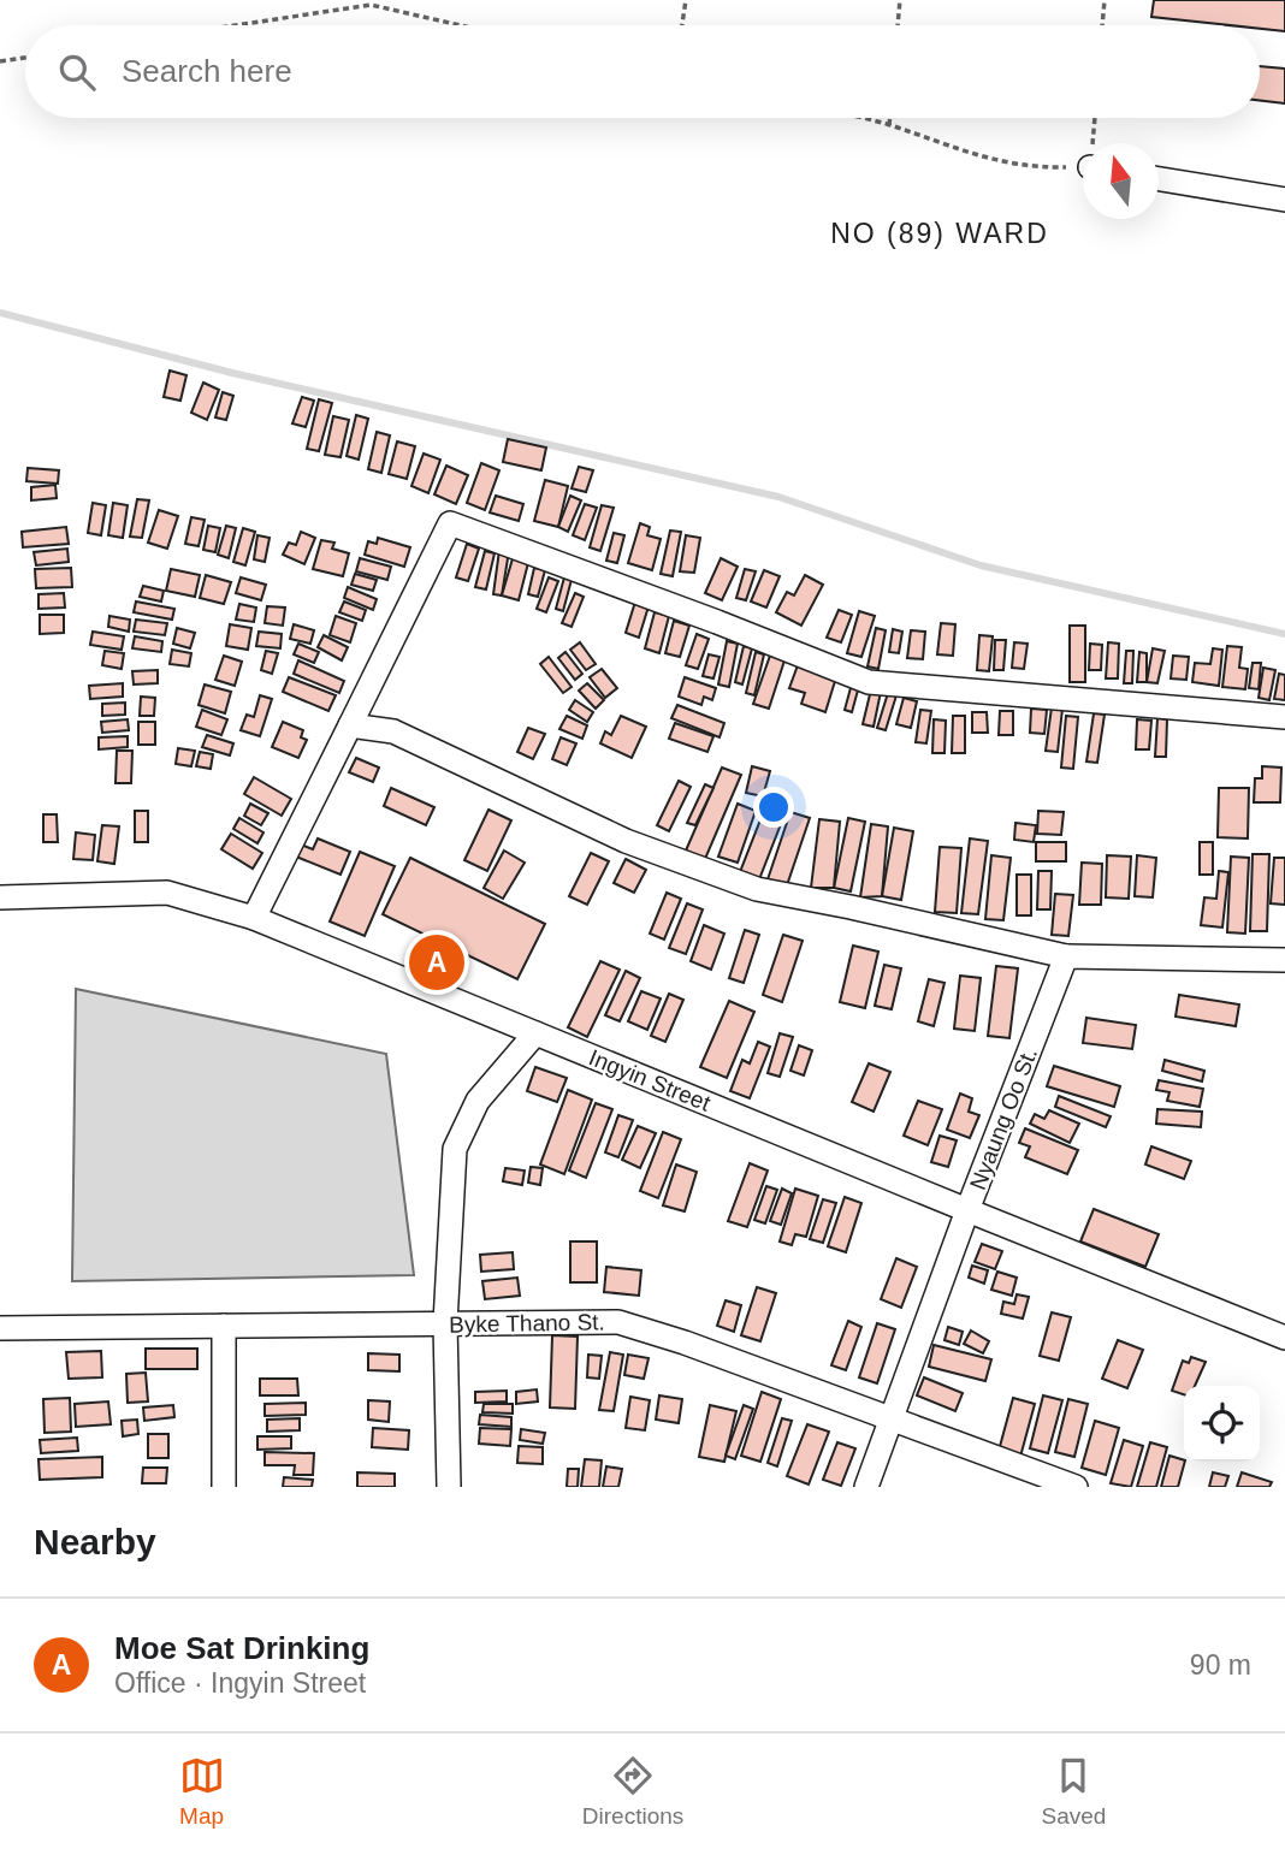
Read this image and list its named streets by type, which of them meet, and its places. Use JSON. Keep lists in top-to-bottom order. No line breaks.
{"streets":{"street":["Ingyin Street","Nyaung Oo St.","Byke Thano St."]},"crossings":[["Ingyin Street","Nyaung Oo St."],["Nyaung Oo St.","Byke Thano St."]],"districts":["NO (89) WARD"],"north":"top","page":{"search":"Search here","pins":"A","heading":"Nearby","list":[{"mark":"A","name":"Moe Sat Drinking","note":"Office · Ingyin Street","value":"90 m"}],"nav":["Map","Directions","Saved"]}}
